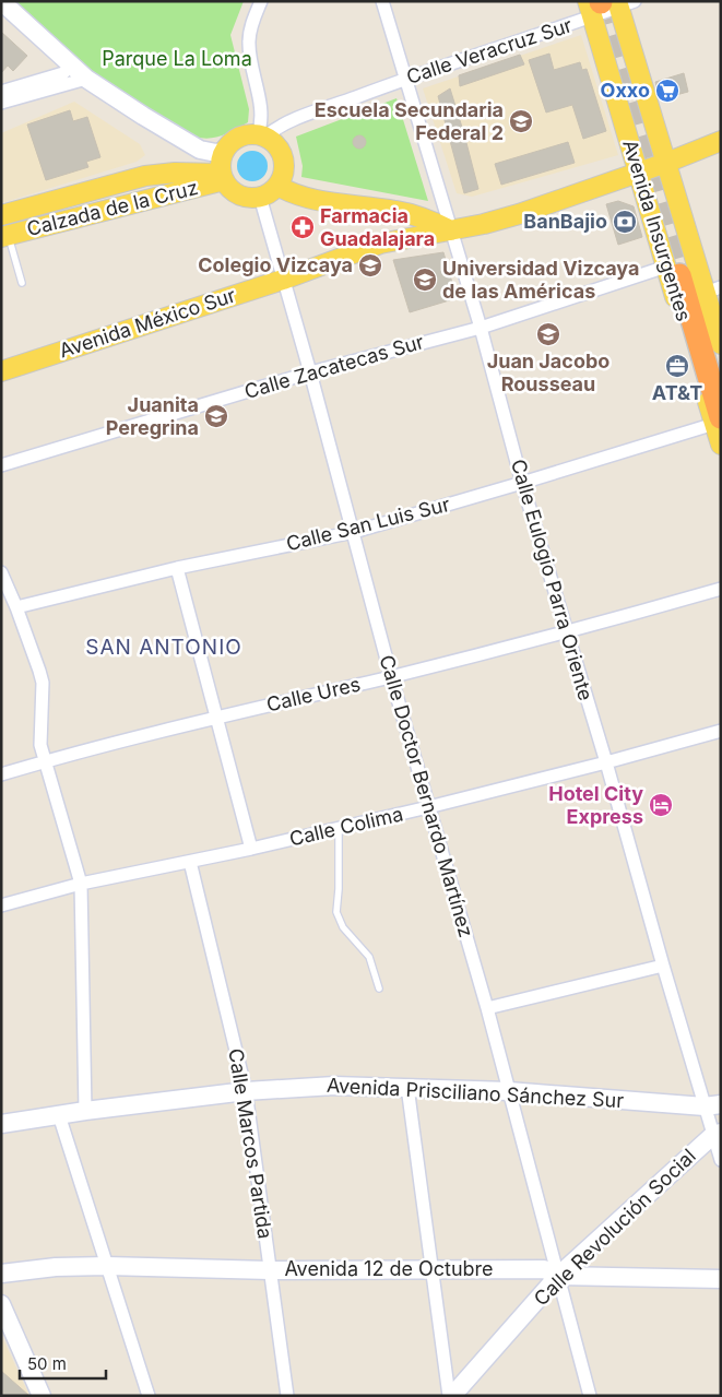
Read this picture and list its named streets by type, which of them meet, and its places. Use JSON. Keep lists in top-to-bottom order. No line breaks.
{"streets":{"highway":["Avenida Insurgentes"],"main road":["Calzada de la Cruz","Avenida México Sur","Avenida Prisciliano Sánchez Sur","Calle Revolución Social","Avenida 12 de Octubre"],"street":["Calle Veracruz Sur","Calle Zacatecas Sur","Calle San Luis Sur","Calle Eulogio Parra Oriente","Calle Ures","Calle Doctor Bernardo Martínez","Calle Colima","Calle Marcos Partida"]},"crossings":[["Calle Veracruz Sur","Calzada de la Cruz"],["Calle Veracruz Sur","Avenida Insurgentes"],["Calle Veracruz Sur","Calle Eulogio Parra Oriente"],["Calle Veracruz Sur","Calle Doctor Bernardo Martínez"],["Calzada de la Cruz","Calle Doctor Bernardo Martínez"],["Avenida Insurgentes","Avenida México Sur"],["Avenida Insurgentes","Calle Zacatecas Sur"],["Avenida Insurgentes","Calle San Luis Sur"],["Avenida México Sur","Calle Eulogio Parra Oriente"],["Avenida México Sur","Calle Doctor Bernardo Martínez"],["Calle Zacatecas Sur","Calle Eulogio Parra Oriente"],["Calle Zacatecas Sur","Calle Doctor Bernardo Martínez"],["Calle San Luis Sur","Calle Eulogio Parra Oriente"],["Calle San Luis Sur","Calle Doctor Bernardo Martínez"],["Calle Eulogio Parra Oriente","Calle Ures"],["Calle Eulogio Parra Oriente","Calle Colima"],["Calle Eulogio Parra Oriente","Avenida Prisciliano Sánchez Sur"],["Calle Eulogio Parra Oriente","Calle Revolución Social"],["Calle Ures","Calle Doctor Bernardo Martínez"],["Calle Doctor Bernardo Martínez","Calle Colima"],["Calle Doctor Bernardo Martínez","Avenida Prisciliano Sánchez Sur"],["Calle Doctor Bernardo Martínez","Calle Revolución Social"],["Calle Doctor Bernardo Martínez","Avenida 12 de Octubre"],["Calle Colima","Calle Marcos Partida"],["Avenida Prisciliano Sánchez Sur","Calle Marcos Partida"],["Calle Marcos Partida","Avenida 12 de Octubre"],["Calle Revolución Social","Avenida 12 de Octubre"]],"districts":["SAN ANTONIO"],"parks":["Parque La Loma"],"places":{"supermarket":["Oxxo"],"school or university":["Escuela Secundaria Federal 2","Colegio Vizcaya","Universidad Vizcaya de las Américas","Juan Jacobo Rousseau","Juanita Peregrina"],"bank":["BanBajio"],"pharmacy":["Farmacia Guadalajara"],"office":["AT&T"],"hotel":["Hotel City Express"]},"scale_bar":"50 m"}
